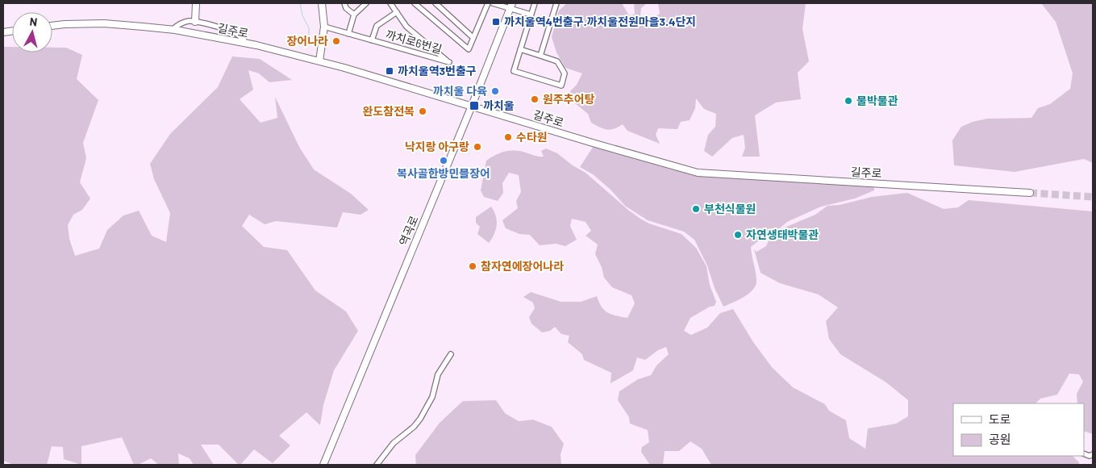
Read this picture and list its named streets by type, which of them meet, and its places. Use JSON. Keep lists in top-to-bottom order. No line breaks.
{"streets":{"street":["길주로","까치로6번길","역곡로"]},"crossings":[["길주로","역곡로"]],"places":{"transit":["까치울역4번출구.까치울전원마을3.4단지","까치울역3번출구","까치울"],"other":["장어나라","까치울 다육","원주추어탕","물박물관","완도참전복","수타원","낙지랑 아구랑","복사골한방민믈장어","부천식물원","자연생태박물관","참자연에장어나라"]},"legend":["도로","공원"],"north":"top"}
